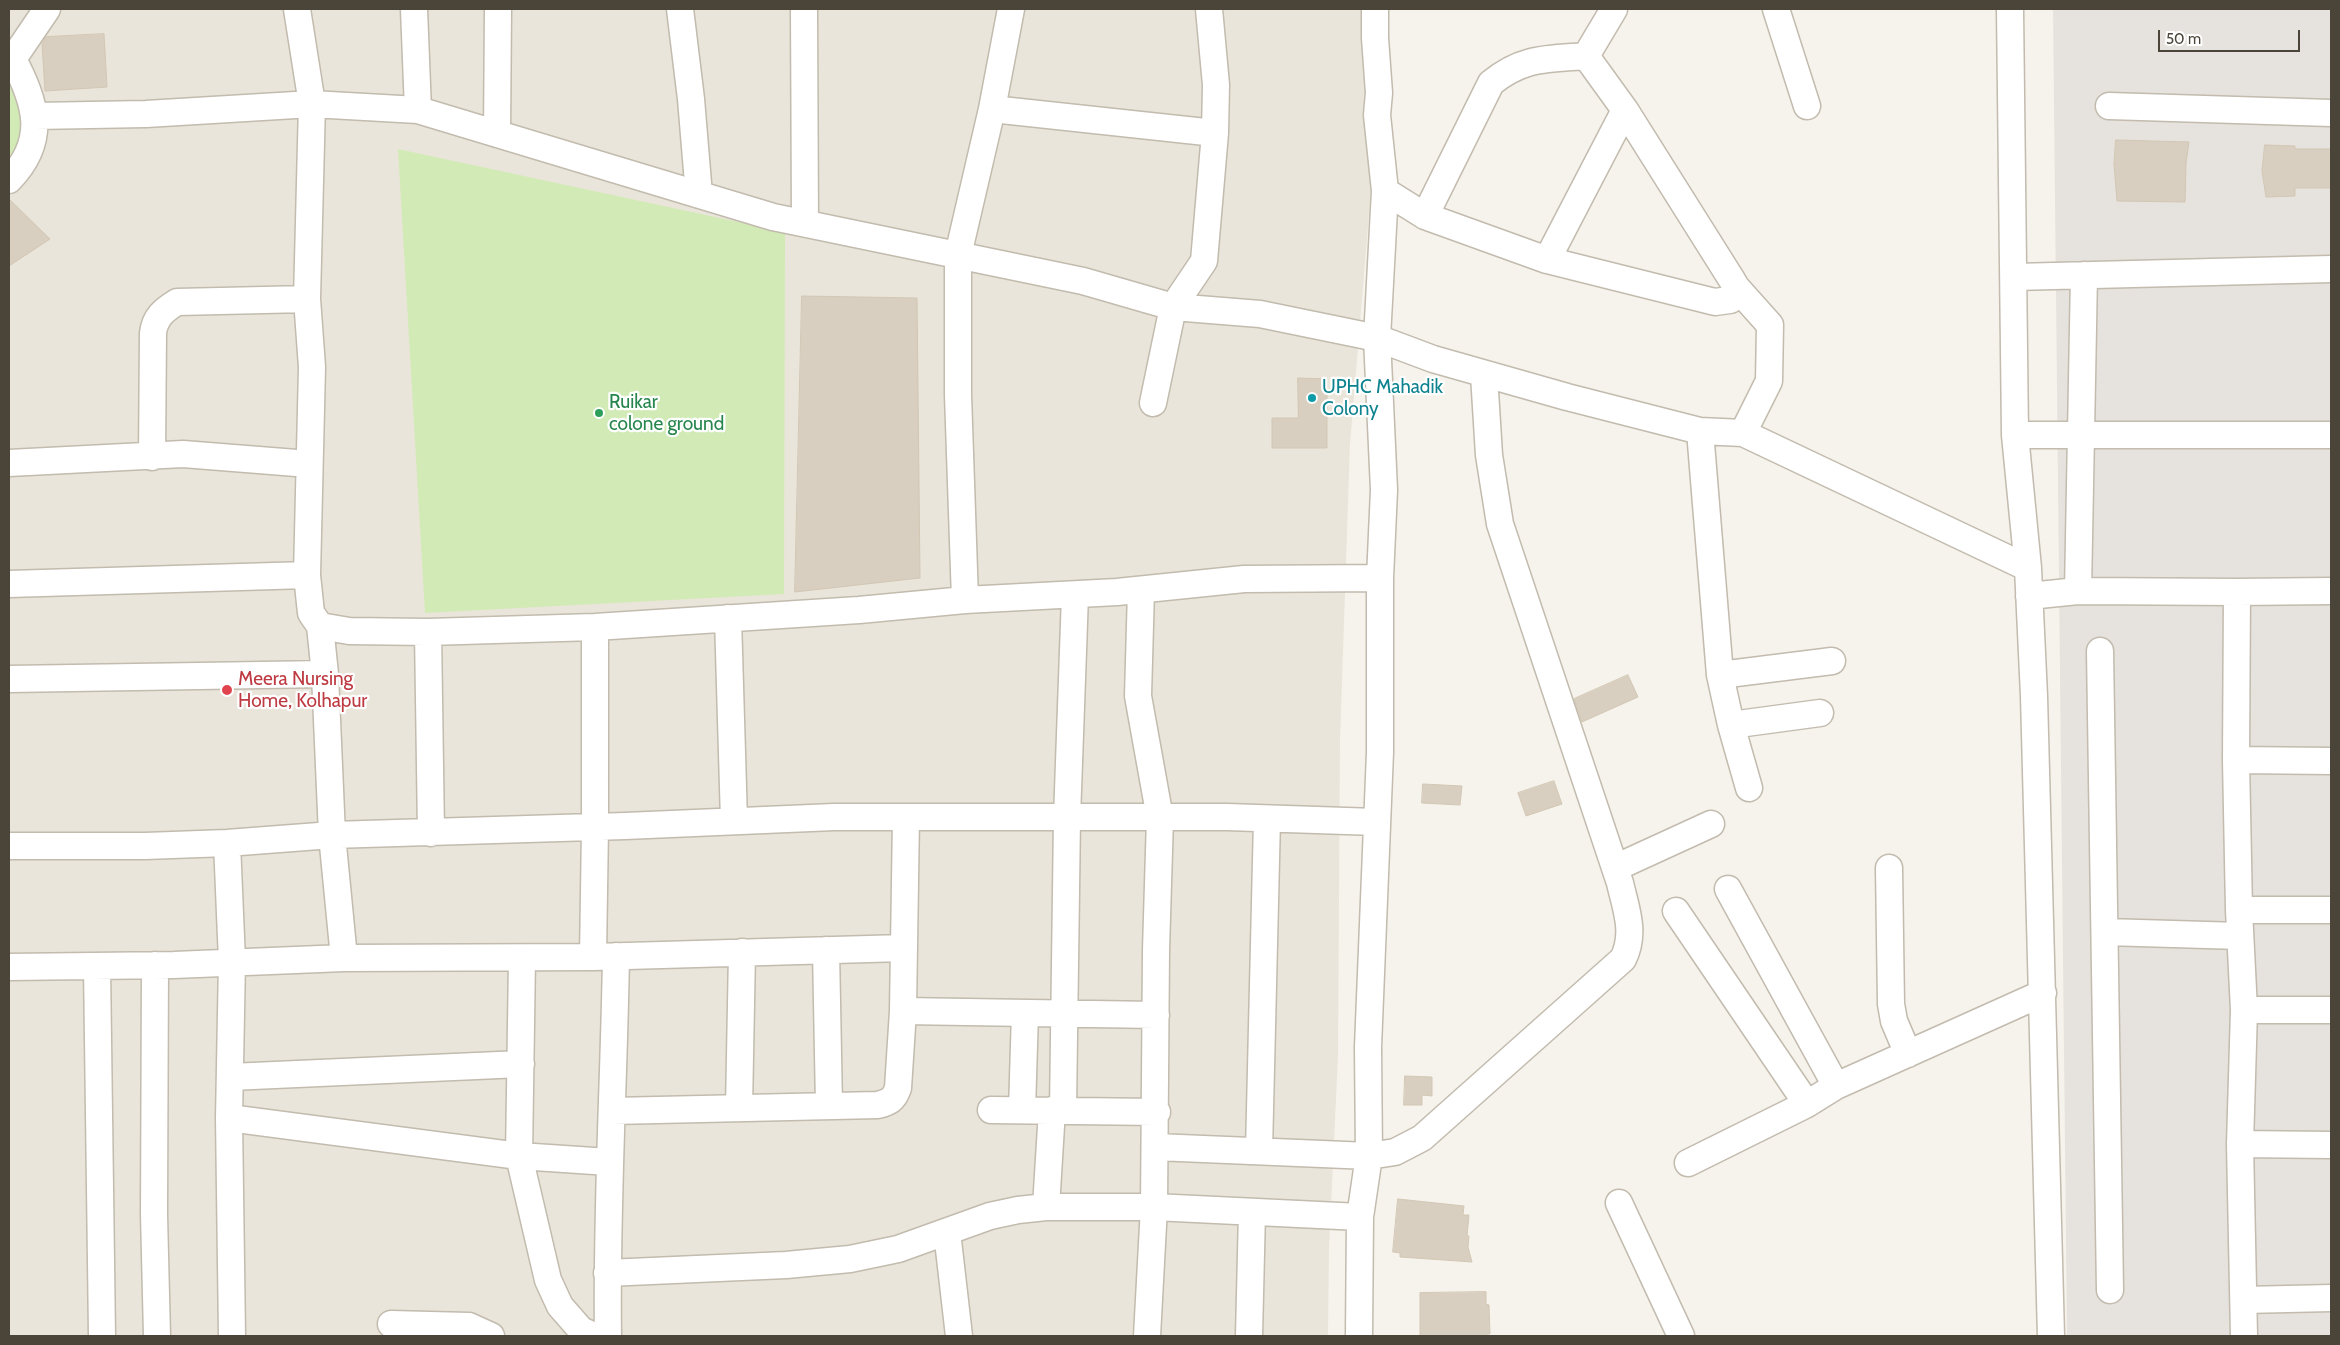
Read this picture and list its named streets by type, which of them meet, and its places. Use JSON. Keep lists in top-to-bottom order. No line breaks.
{"places":["UPHC Mahadik Colony","Ruikar colone ground","Meera Nursing Home, Kolhapur"],"scale_bar":"50 m"}
